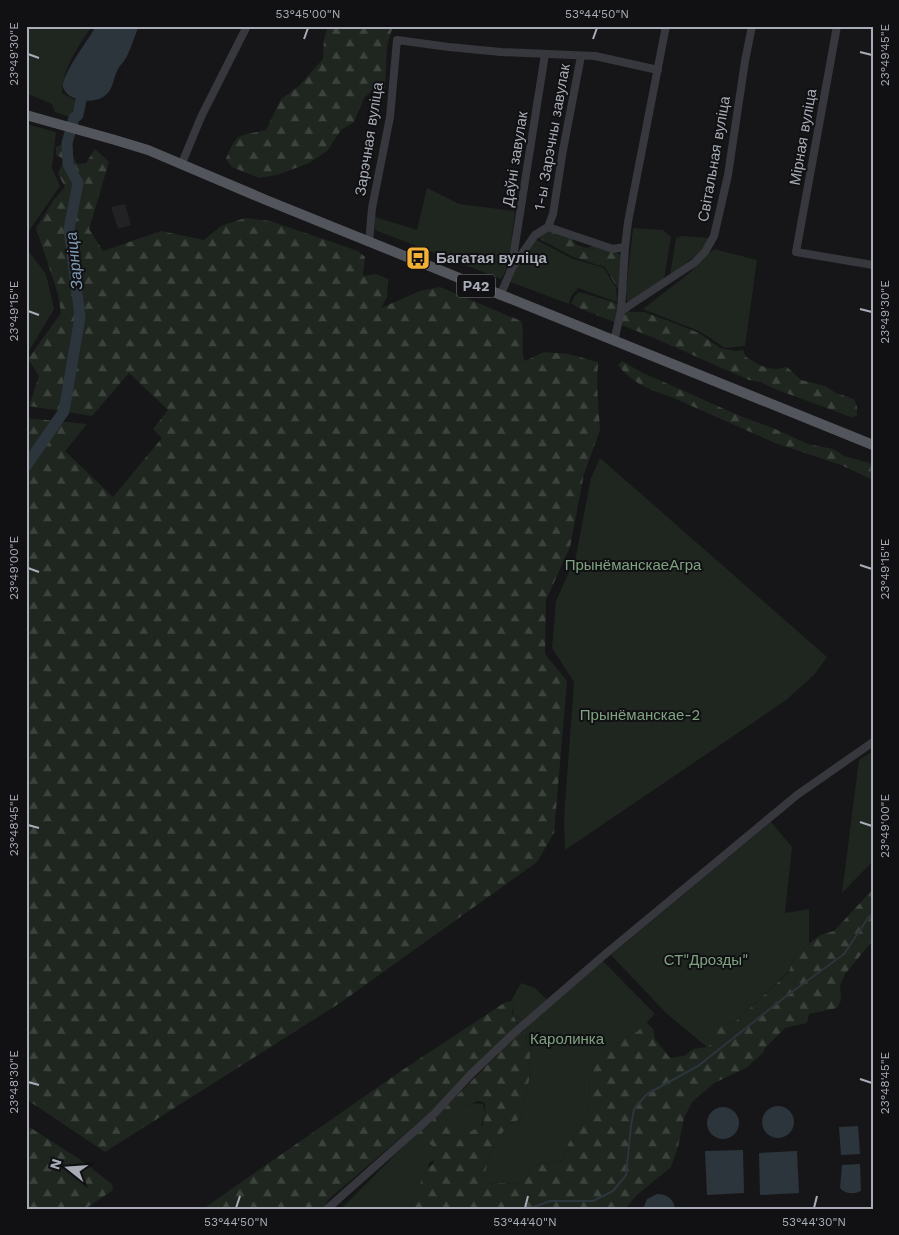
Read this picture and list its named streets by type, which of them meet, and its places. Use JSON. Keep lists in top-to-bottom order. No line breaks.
{"streets":{"main road":["Р42"],"street":["1-ы Зарэчны завулак","Мірная вуліца","Зарэчная вуліца","Даўні завулак","Світальная вуліца"]},"crossings":[["1-ы Зарэчны завулак","Даўні завулак"],["1-ы Зарэчны завулак","Р42"],["Зарэчная вуліца","Даўні завулак"],["Зарэчная вуліца","Р42"]],"water":["Зарніца"],"parks":["ПрынёманскаеАгра","Прынёманскае-2","СТ\"Дрозды\"","Каролинка"],"places":{"bus stop":["Багатая вуліца"]},"north":"left","coordinates":["53°45'00\"N","53°44'50\"N","23°49'30\"E","23°49'45\"E","23°49'15\"E","23°49'00\"E","23°48'45\"E","23°48'30\"E","53°44'40\"N","53°44'30\"N"]}
